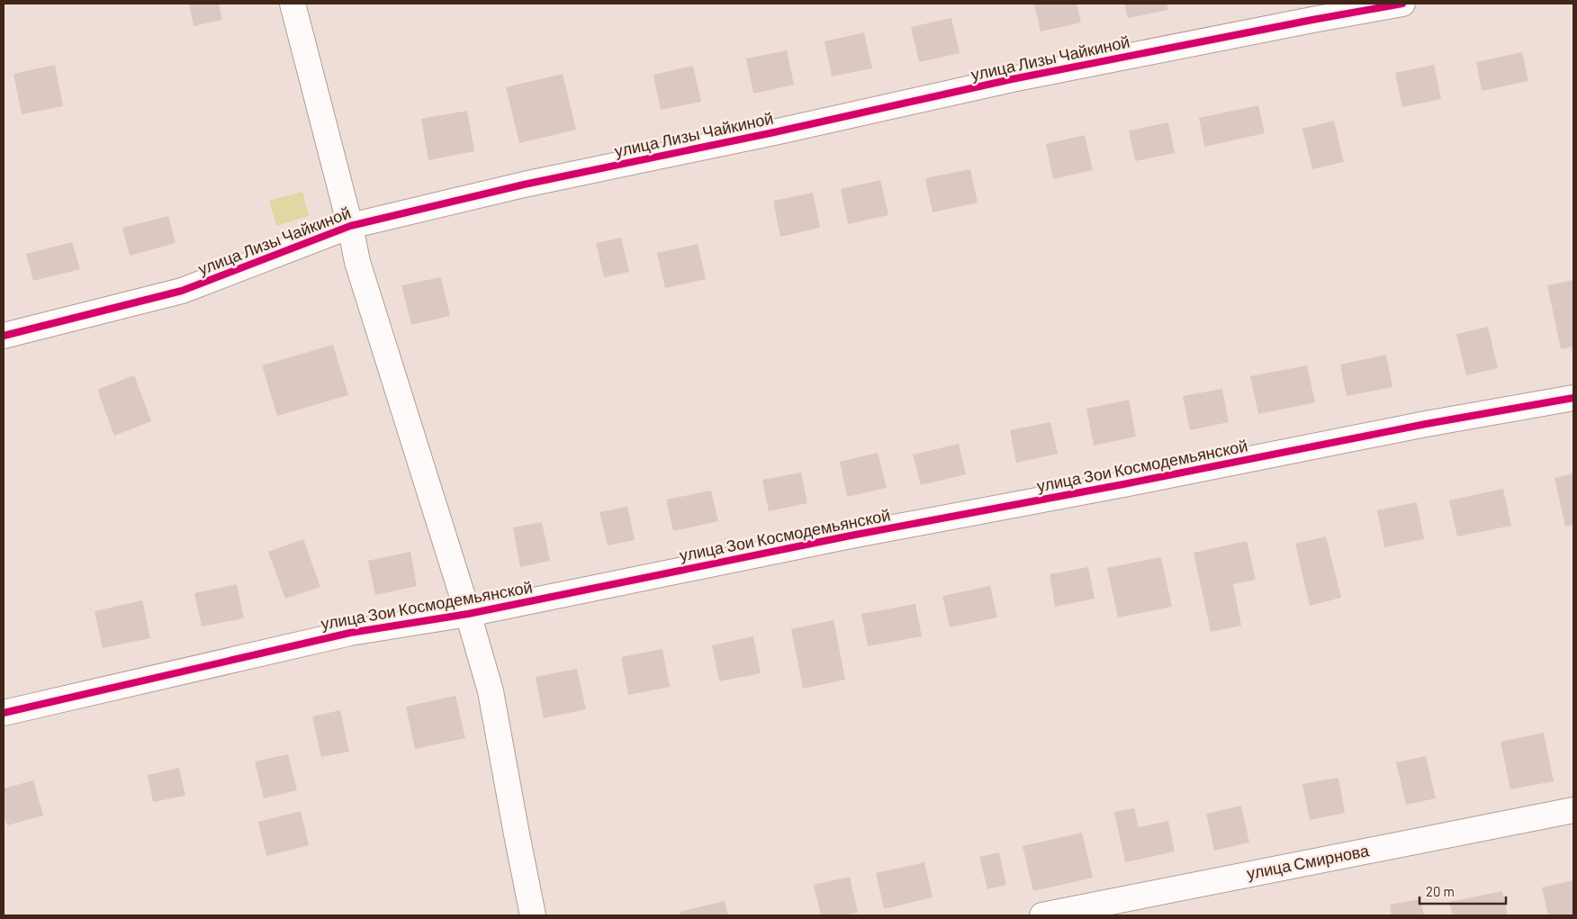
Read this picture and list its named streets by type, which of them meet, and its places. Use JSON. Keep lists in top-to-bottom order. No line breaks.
{"streets":{"street":["улица Лизы Чайкиной","улица Зои Космодемьянской","улица Смирнова"]},"scale_bar":"20 m"}
